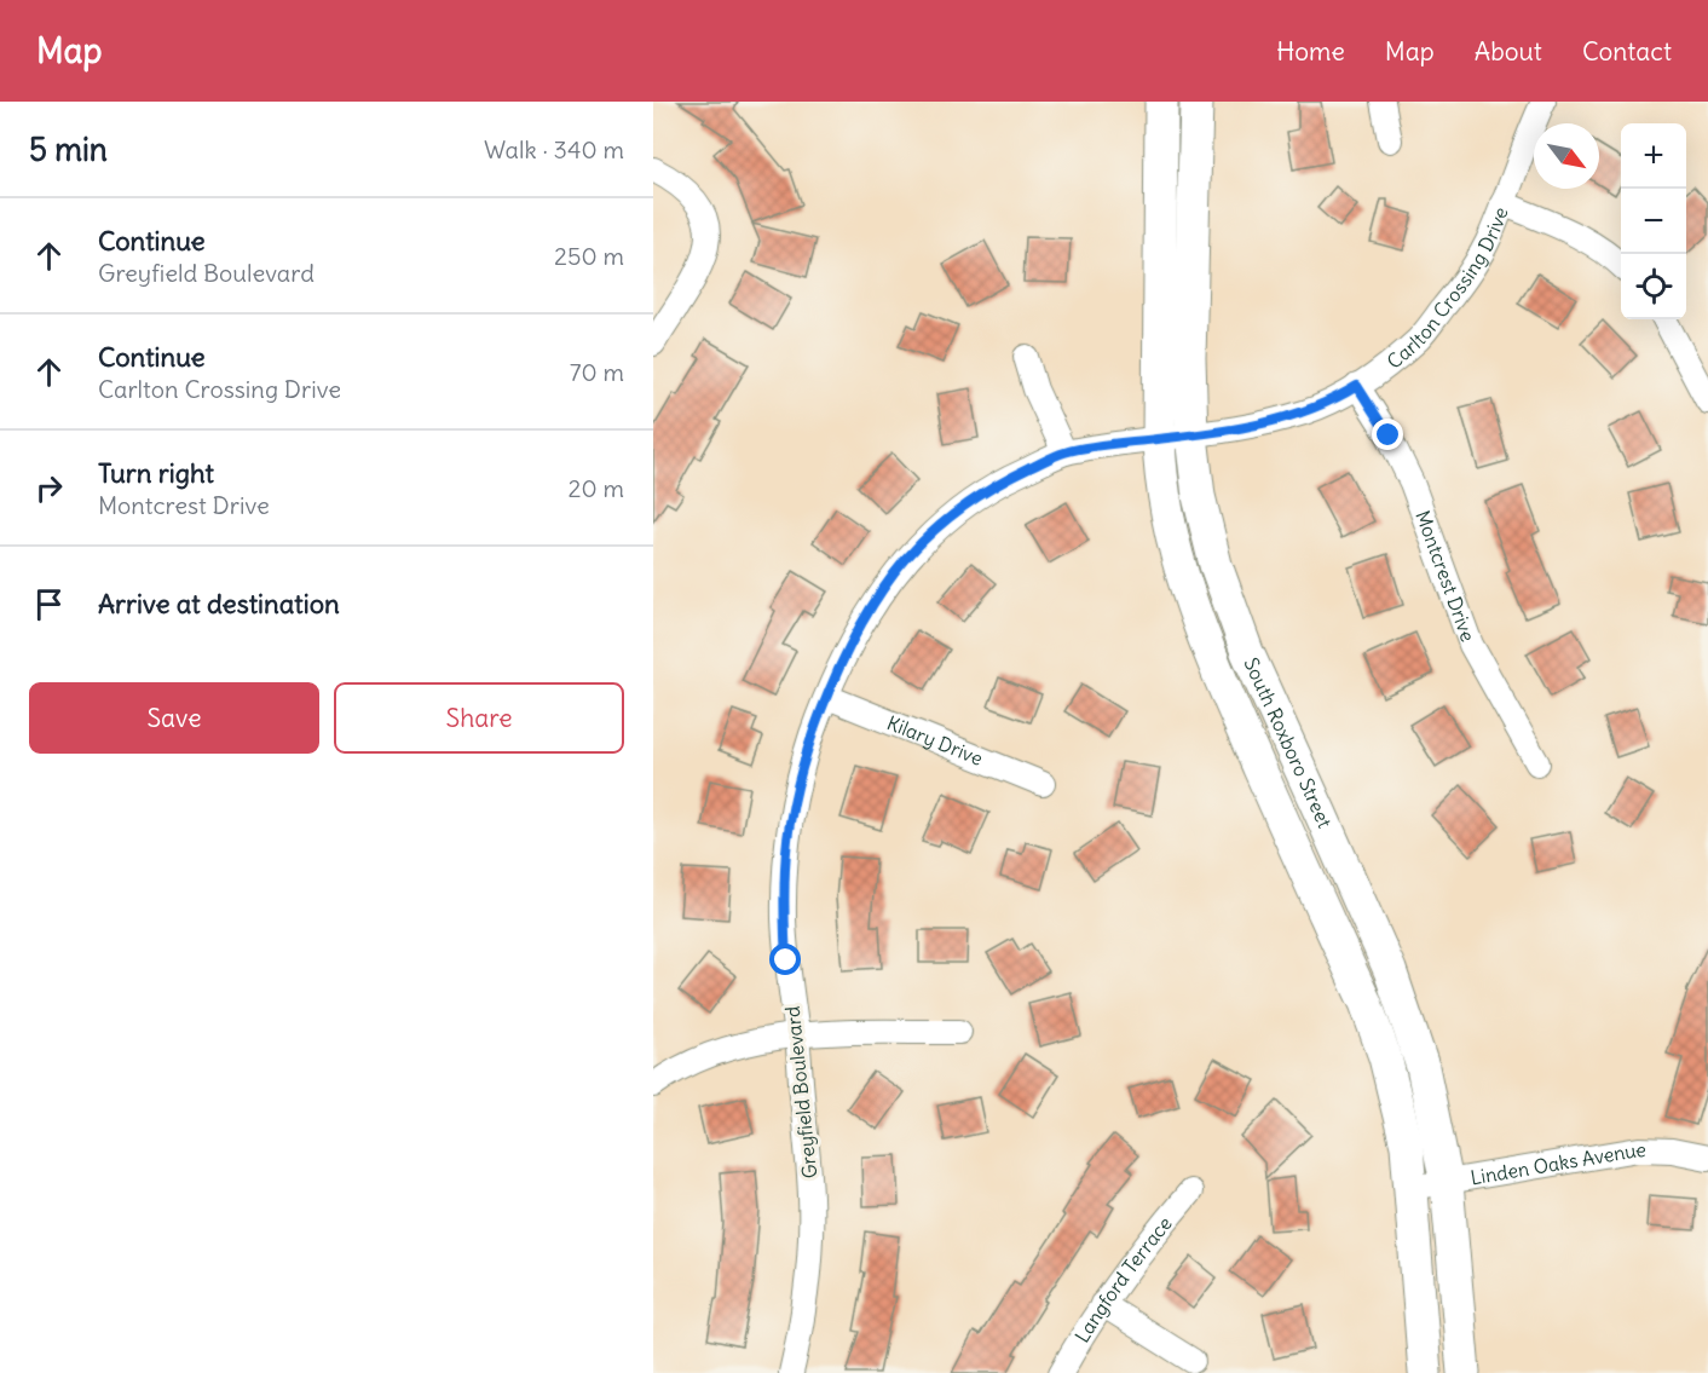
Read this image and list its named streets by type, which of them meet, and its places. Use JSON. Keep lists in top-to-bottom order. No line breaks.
{"streets":{"street":["Carlton Crossing Drive","Montcrest Drive","Kilary Drive","South Roxboro Street","Greyfield Boulevard","Linden Oaks Avenue","Langford Terrace"]},"crossings":[["Carlton Crossing Drive","Montcrest Drive"],["Carlton Crossing Drive","South Roxboro Street"],["Carlton Crossing Drive","Greyfield Boulevard"],["Kilary Drive","Greyfield Boulevard"],["South Roxboro Street","Greyfield Boulevard"],["South Roxboro Street","Linden Oaks Avenue"]],"north":"bottom right","page":{"header":"Map","nav":["Home","Map","About","Contact"],"heading":["5 min","Walk · 340 m"],"map_buttons":["+","−"],"list":[["Continue","Greyfield Boulevard","250 m"],["Continue","Carlton Crossing Drive","70 m"],["Turn right","Montcrest Drive","20 m"],"Arrive at destination"],"buttons":["Save","Share"]}}
